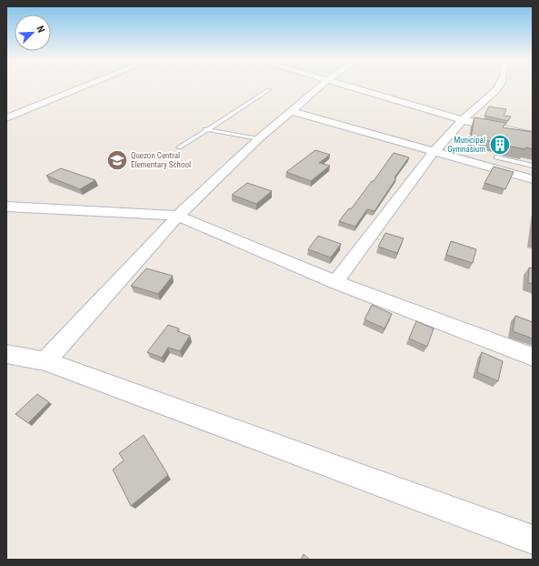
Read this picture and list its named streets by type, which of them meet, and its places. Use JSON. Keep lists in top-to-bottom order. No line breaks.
{"places":{"building":["Municipal Gymnasium"],"school or university":["Quezon Central Elementary School"]},"north":"top right"}
